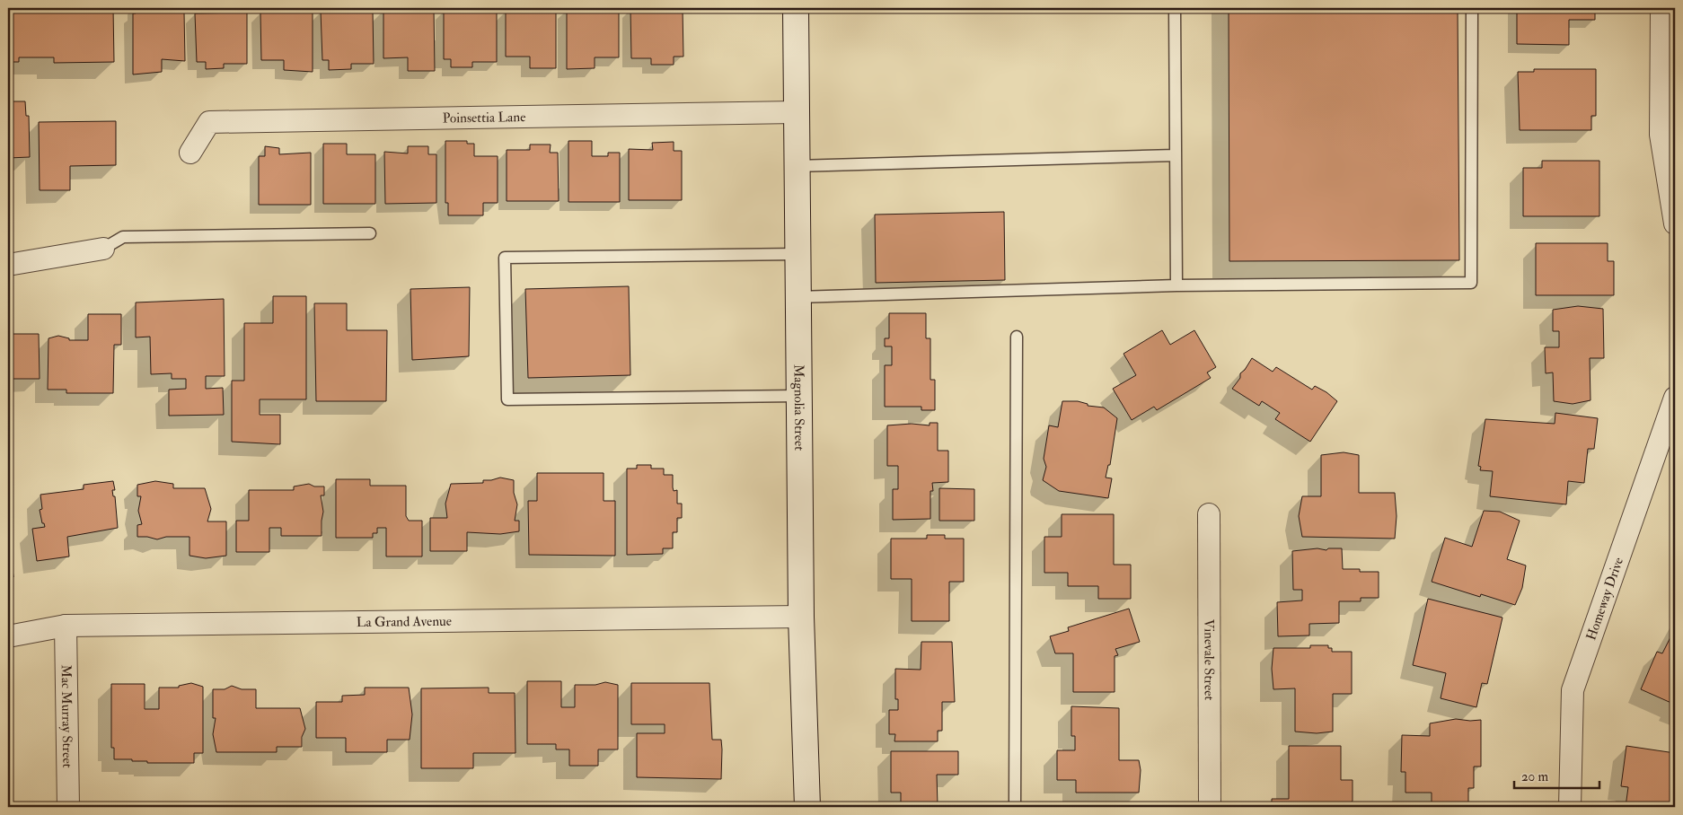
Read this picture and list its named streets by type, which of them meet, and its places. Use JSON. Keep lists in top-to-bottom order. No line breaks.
{"streets":{"main road":["Magnolia Street"],"street":["Poinsettia Lane","Homeway Drive","La Grand Avenue","Vinevale Street","Mac Murray Street"]},"crossings":[["Poinsettia Lane","Magnolia Street"],["Magnolia Street","La Grand Avenue"],["La Grand Avenue","Mac Murray Street"]],"scale_bar":"20 m"}
